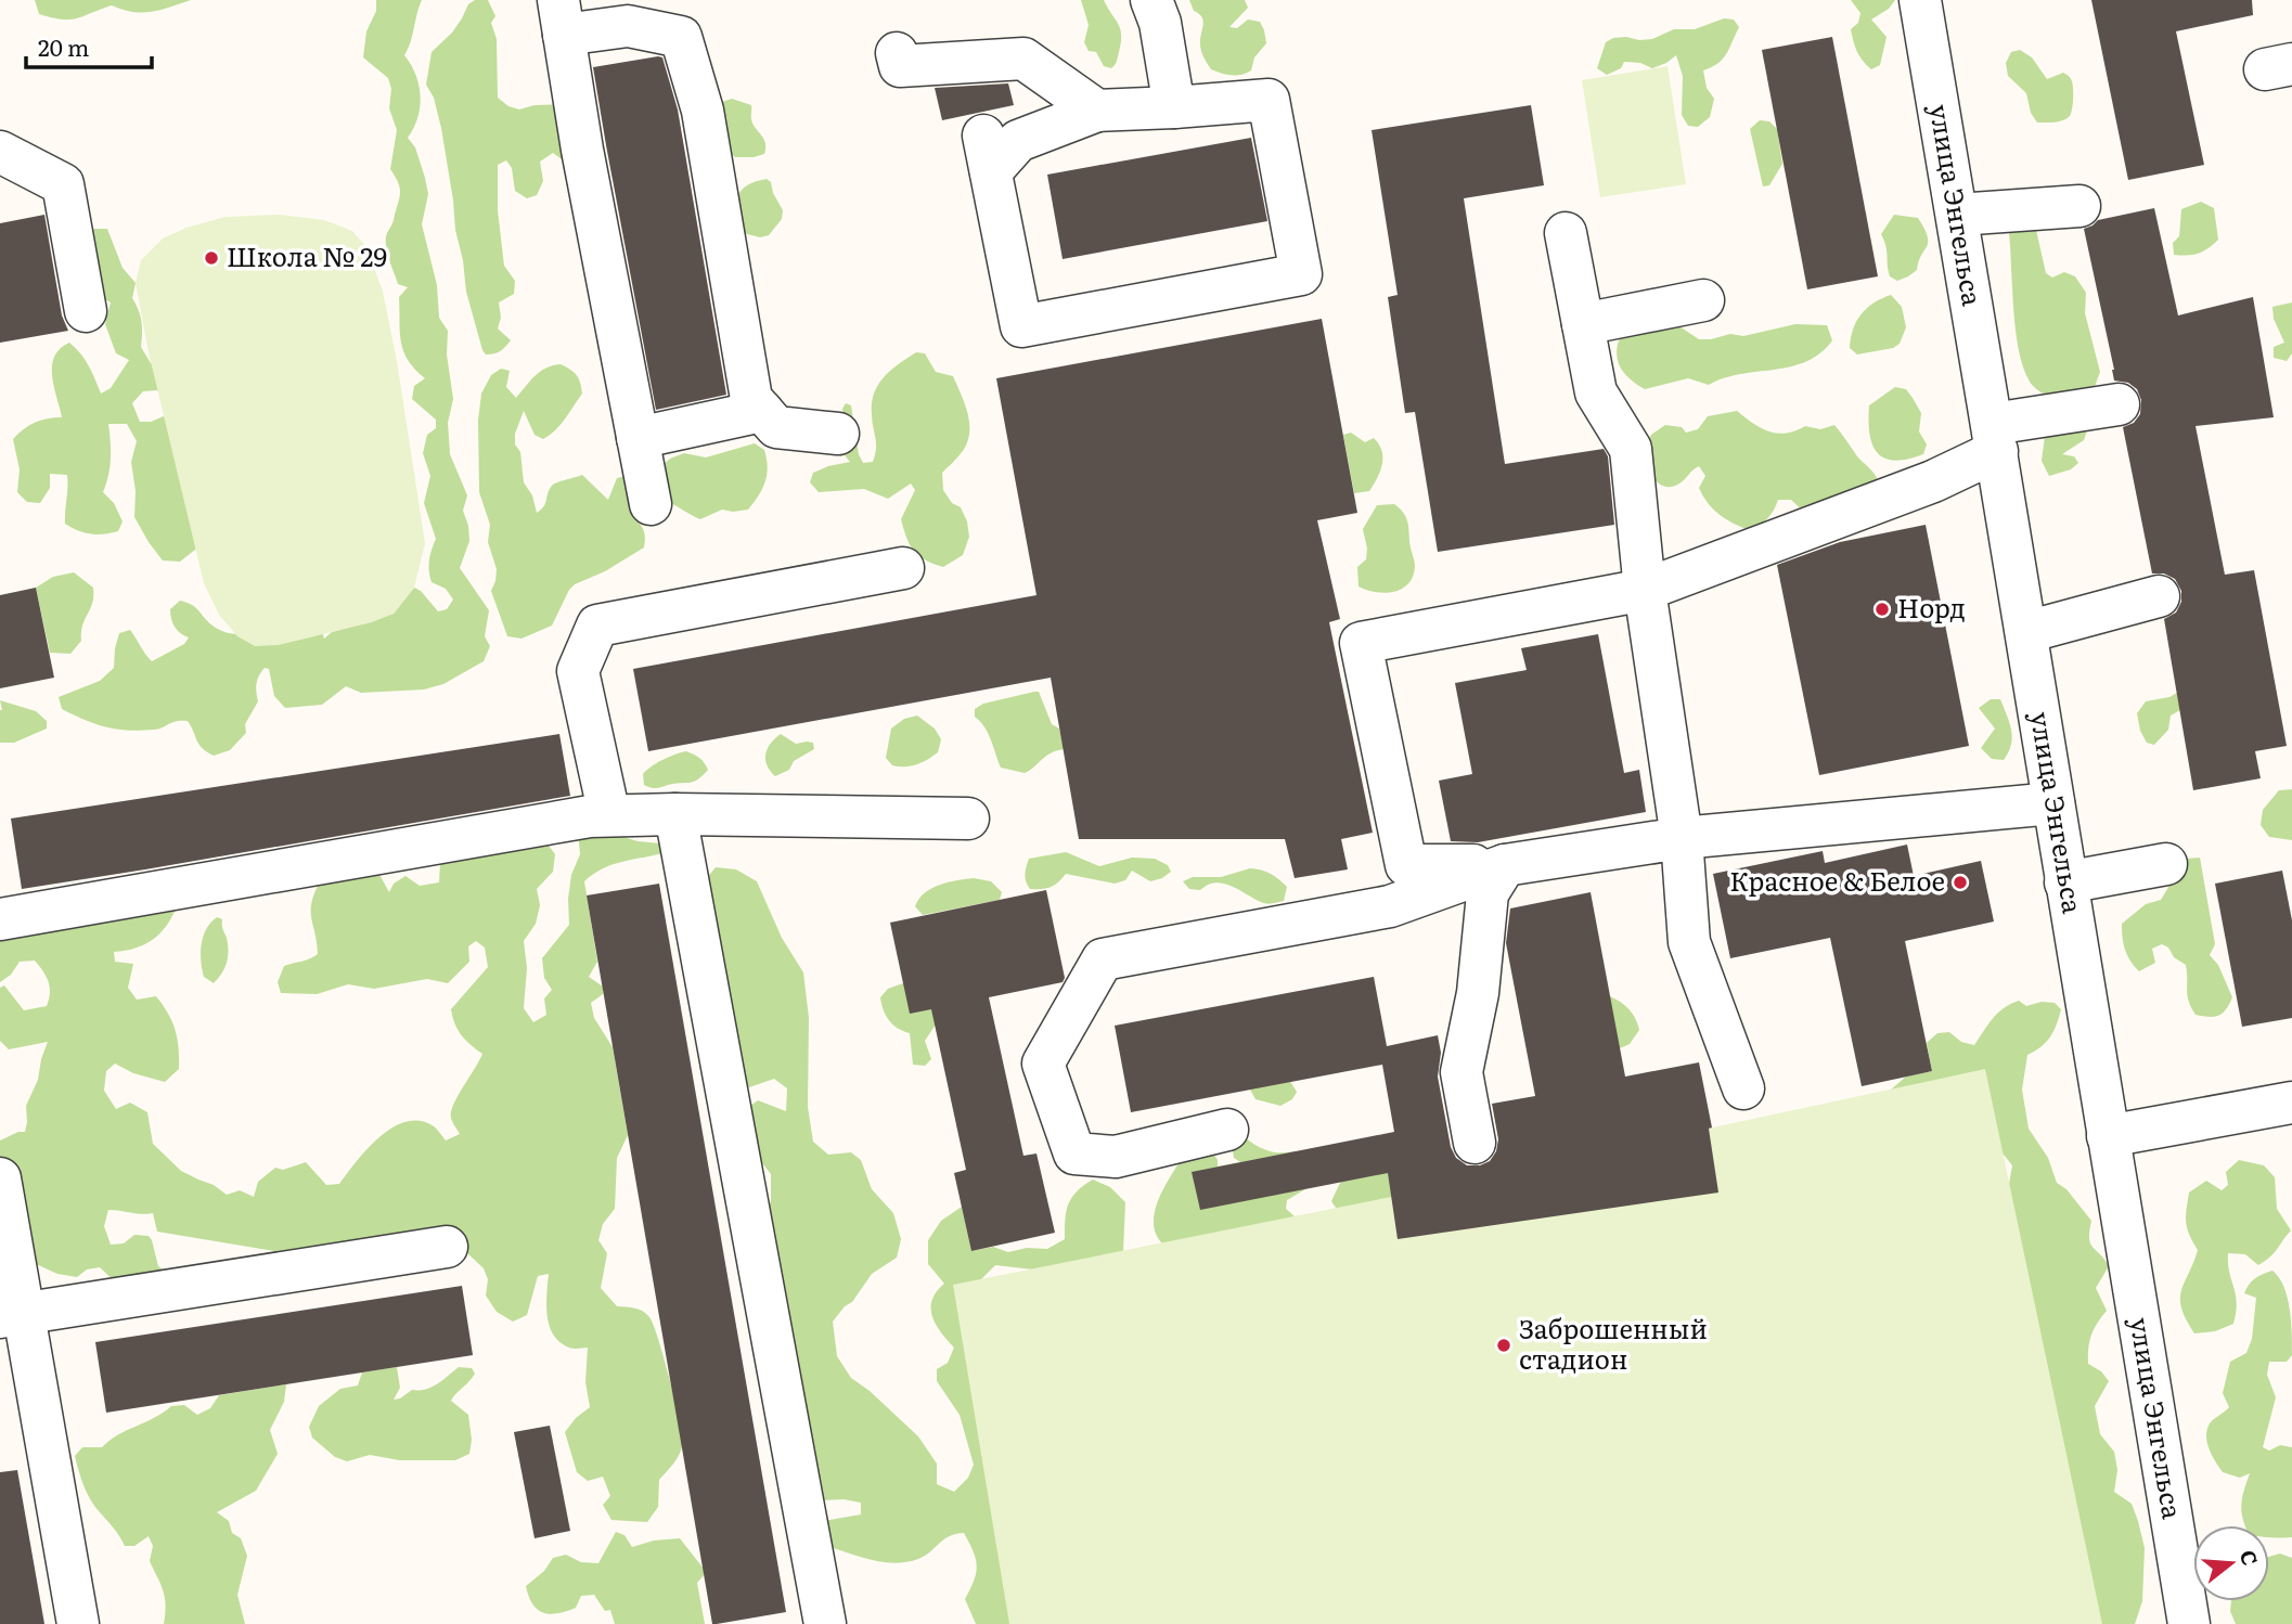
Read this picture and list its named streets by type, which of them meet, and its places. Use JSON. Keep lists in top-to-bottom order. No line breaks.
{"streets":{"street":["улица Энгельса"]},"places":["Школа № 29","Норд","Красное & Белое","Заброшенный стадион"],"scale_bar":"20 m","north":"right"}
